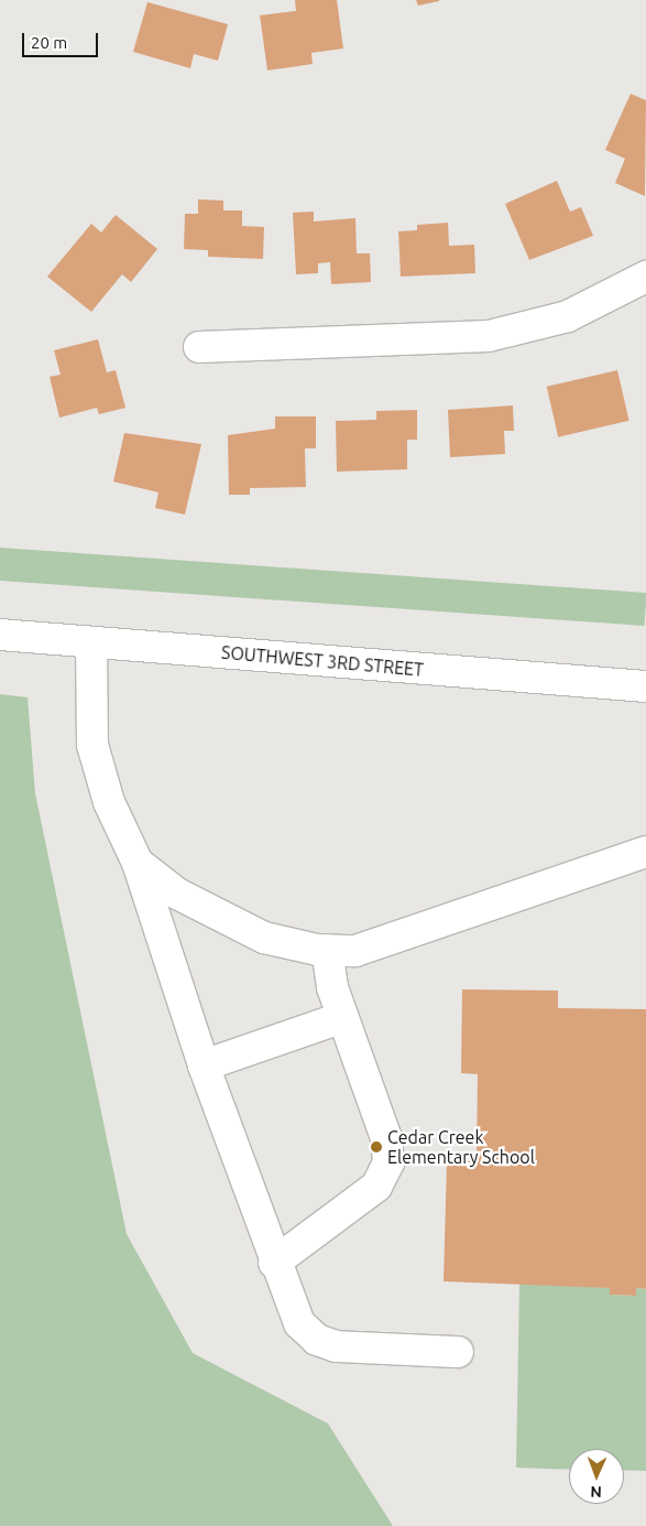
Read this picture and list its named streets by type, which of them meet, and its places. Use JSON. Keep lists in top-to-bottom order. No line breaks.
{"streets":{"main road":["SOUTHWEST 3RD STREET"]},"places":["Cedar Creek Elementary School"],"scale_bar":"20 m","north":"bottom"}
